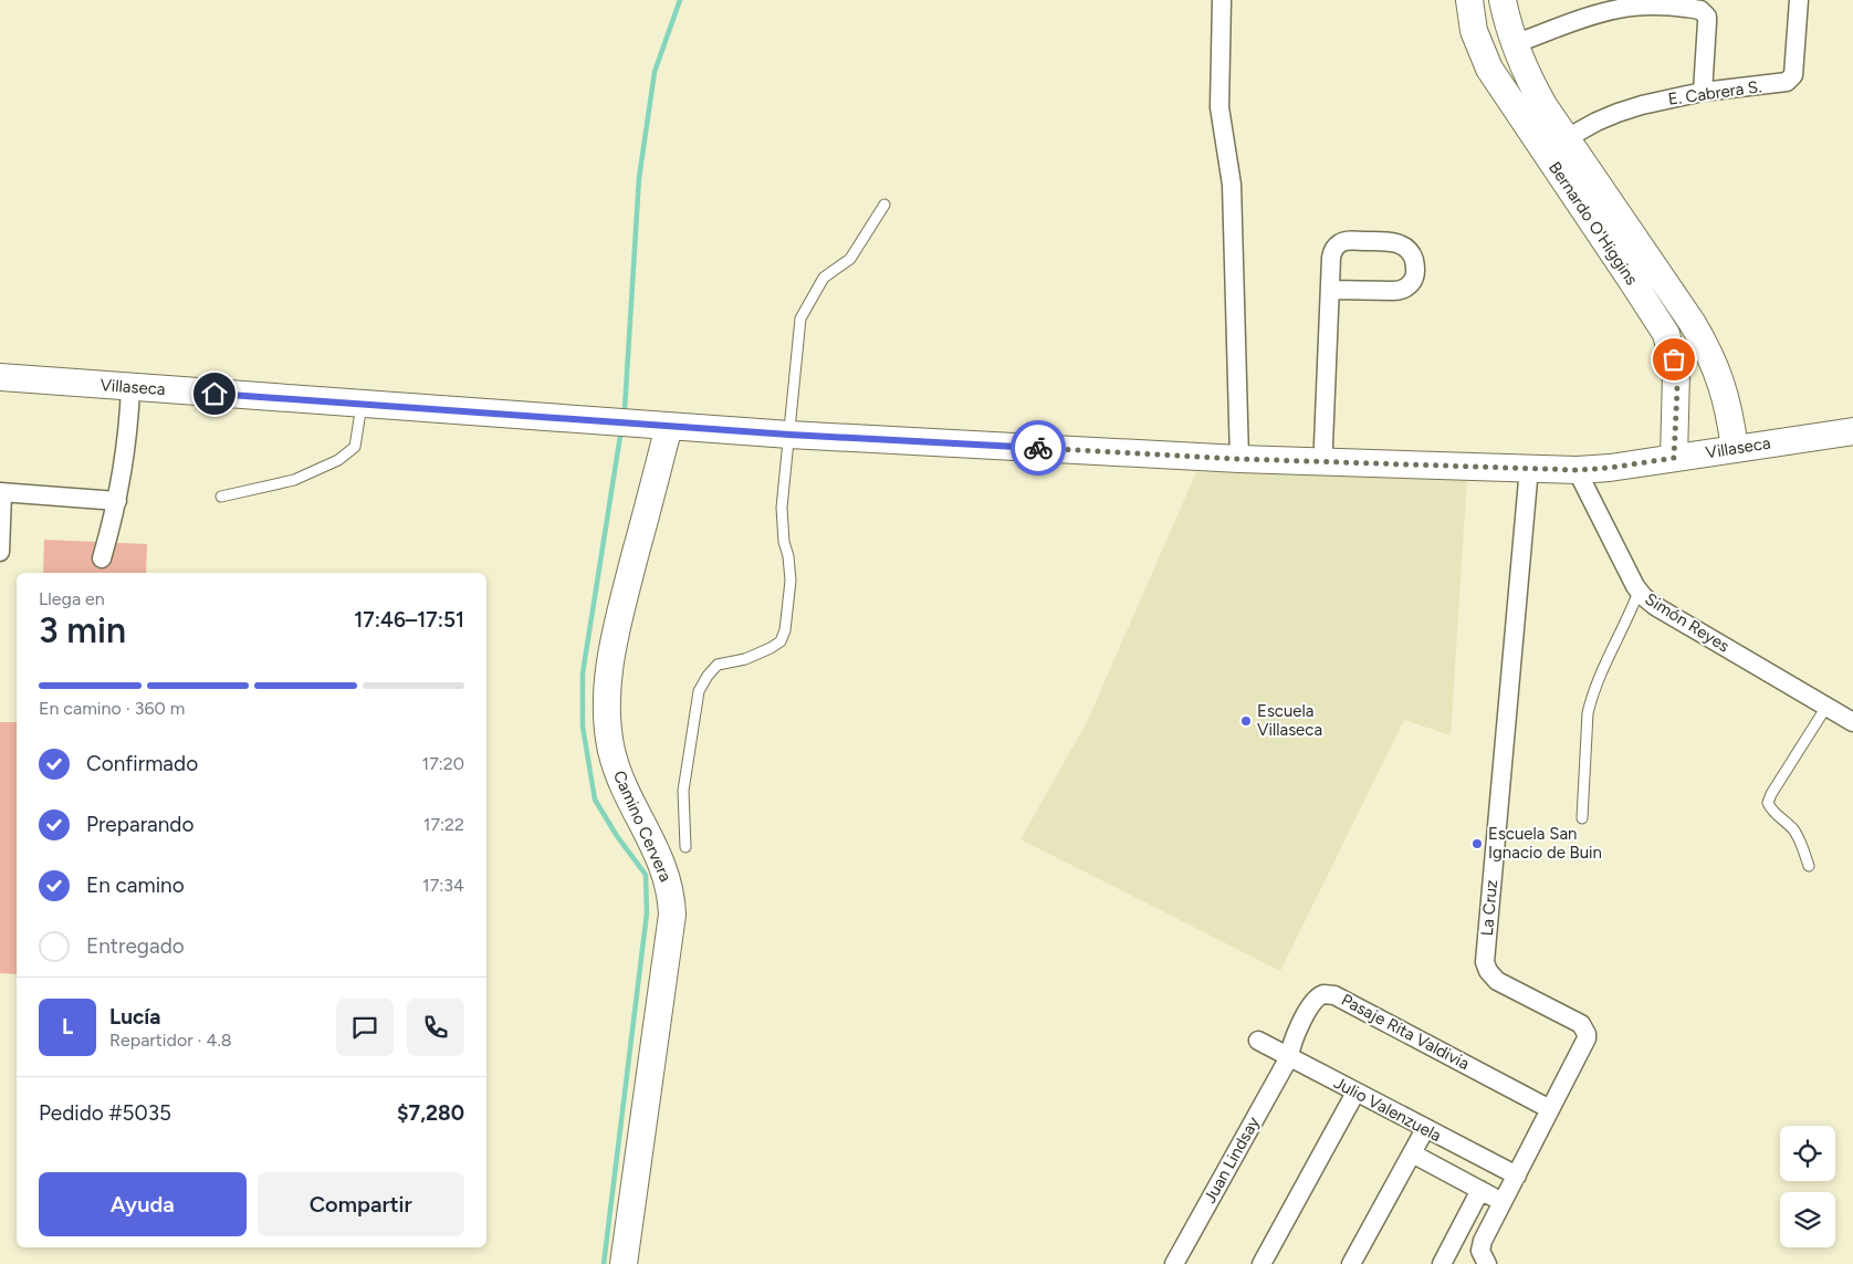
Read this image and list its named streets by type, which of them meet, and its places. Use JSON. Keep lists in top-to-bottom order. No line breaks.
{"streets":{"street":["E. Cabrera S.","Bernardo O'Higgins","Villaseca","Simón Reyes","Camino Cervera","La Cruz","Pasaje Rita Valdivia","Julio Valenzuela","Juan Lindsay"]},"crossings":[["E. Cabrera S.","Bernardo O'Higgins"],["Bernardo O'Higgins","Villaseca"],["Villaseca","Simón Reyes"],["Villaseca","Camino Cervera"],["Villaseca","La Cruz"],["La Cruz","Pasaje Rita Valdivia"],["La Cruz","Julio Valenzuela"],["Pasaje Rita Valdivia","Julio Valenzuela"],["Pasaje Rita Valdivia","Juan Lindsay"],["Julio Valenzuela","Juan Lindsay"]],"places":["Escuela Villaseca","Escuela San Ignacio de Buin"],"page":{"heading":["3 min","Llega en","17:46–17:51"],"panel":["Lucía","Repartidor · 4.8","Pedido #5035","$7,280"],"bar":"En camino · 360 m","list":[["Confirmado","17:20"],["Preparando","17:22"],["En camino","17:34"],"Entregado"],"round":"L","buttons":["Ayuda","Compartir"]}}
